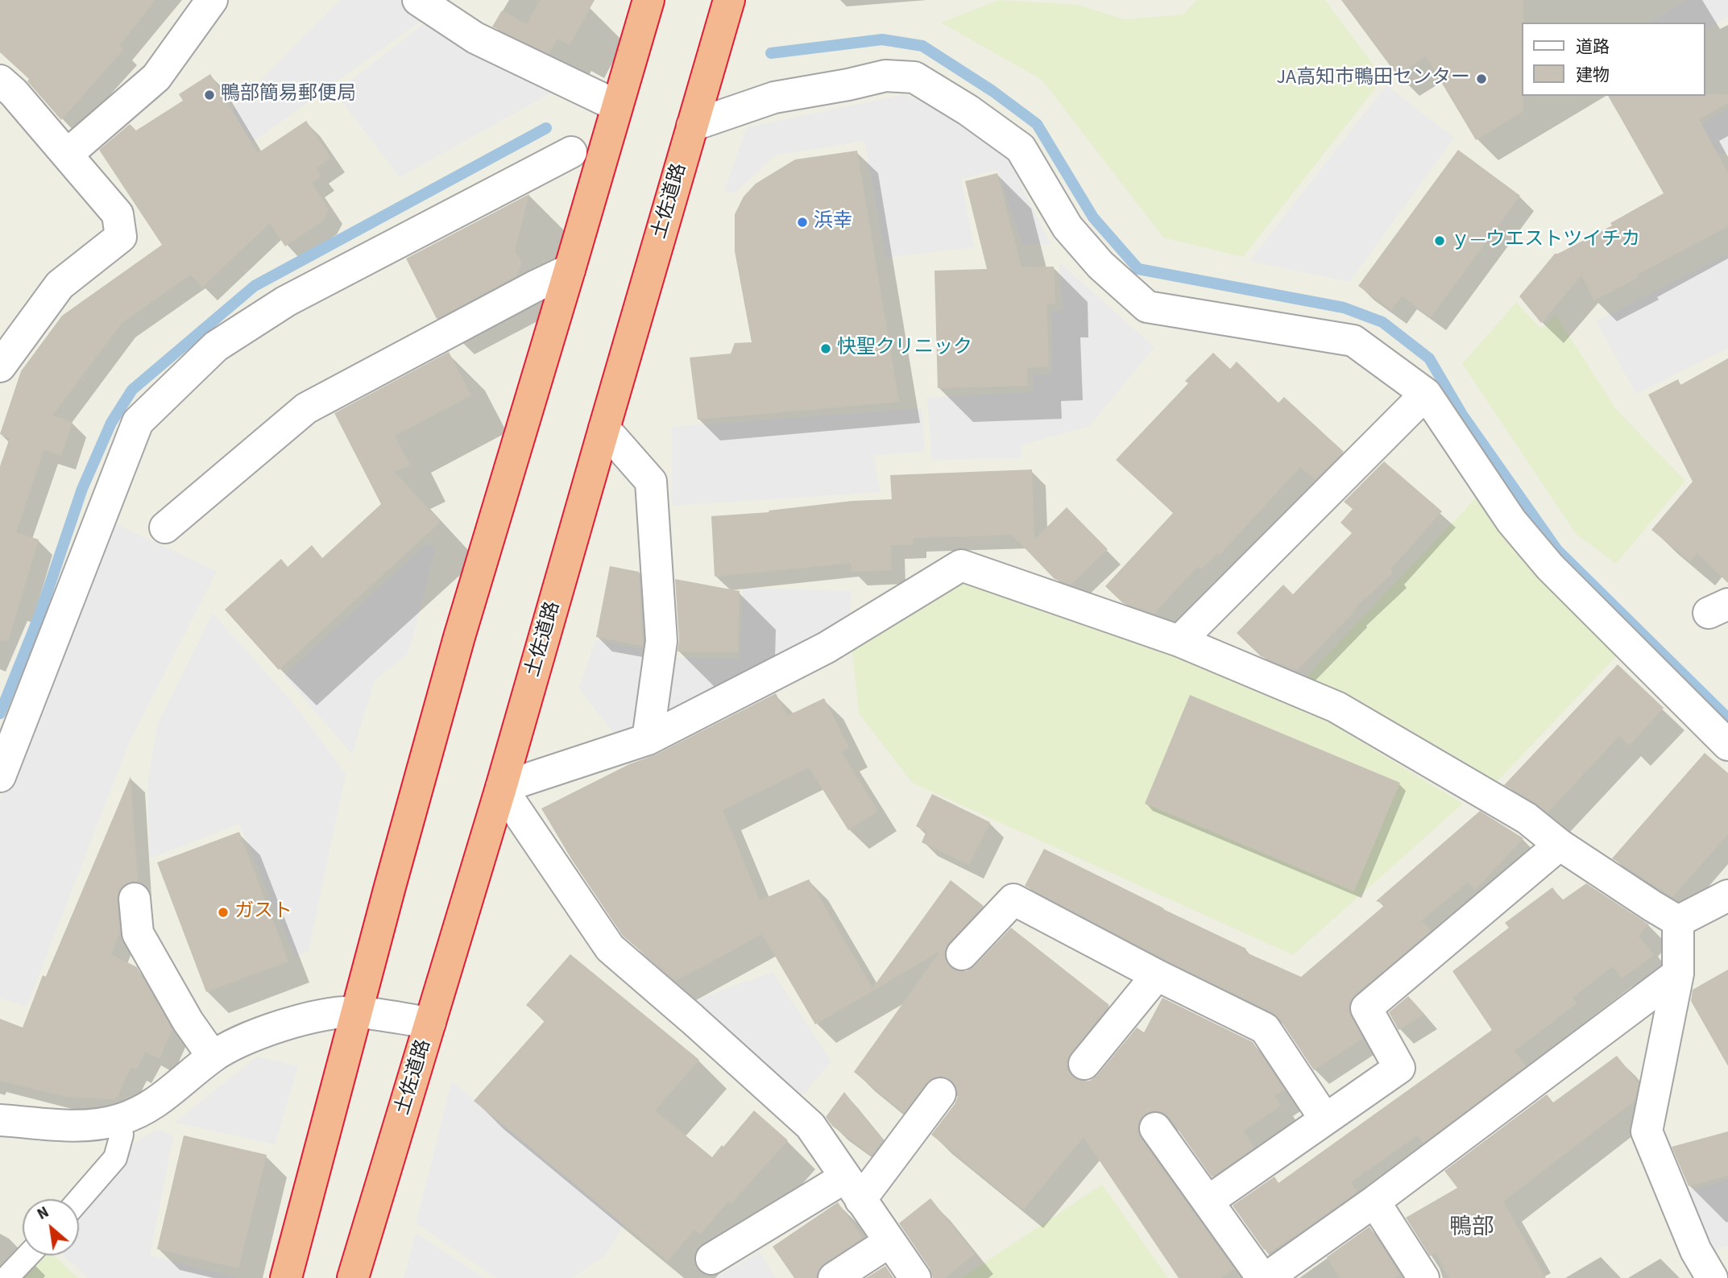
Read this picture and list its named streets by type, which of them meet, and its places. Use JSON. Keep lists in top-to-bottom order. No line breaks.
{"streets":{"highway":["土佐道路"]},"districts":["鴨部"],"places":["JA高知市鴨田センター","鴨部簡易郵便局","浜幸","ｙ―ウエストツイチカ","快聖クリニック","ガスト"],"legend":["道路","建物"],"north":"top left"}
